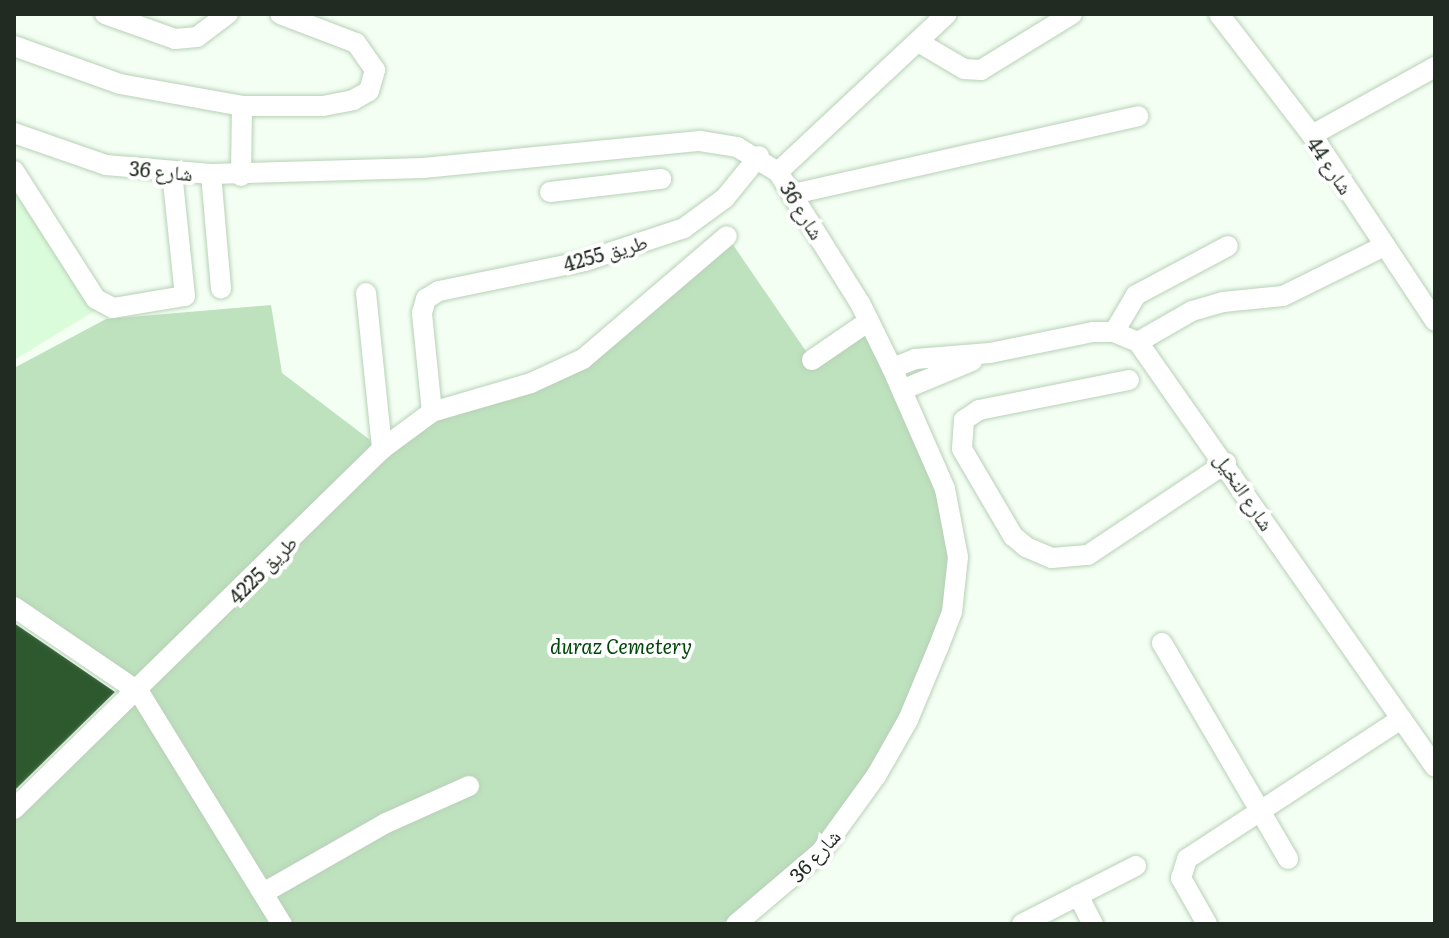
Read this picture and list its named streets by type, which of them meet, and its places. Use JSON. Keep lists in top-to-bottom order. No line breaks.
{"streets":{"street":["شارع 44","شارع 36","طريق 4255","شارع النخيل","طريق 4225"]},"crossings":[["شارع 36","طريق 4255"],["طريق 4255","طريق 4225"]],"parks":["duraz Cemetery"]}
